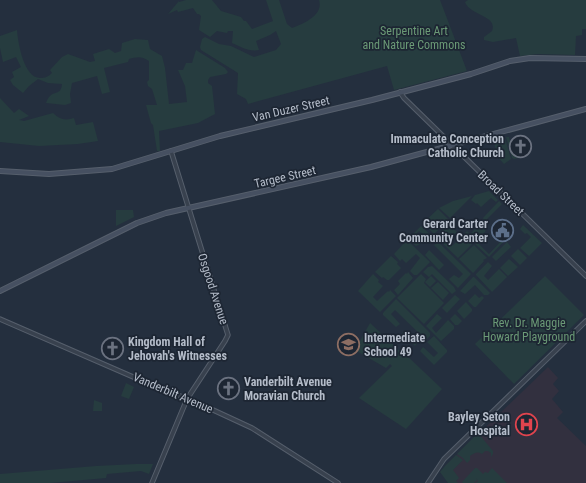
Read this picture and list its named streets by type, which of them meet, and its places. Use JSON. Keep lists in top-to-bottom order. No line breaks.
{"streets":{"main road":["Van Duzer Street","Targee Street"],"street":["Broad Street","Osgood Avenue","Vanderbilt Avenue"]},"crossings":[["Van Duzer Street","Broad Street"],["Van Duzer Street","Osgood Avenue"],["Targee Street","Broad Street"],["Targee Street","Osgood Avenue"],["Osgood Avenue","Vanderbilt Avenue"]],"parks":["Serpentine Art and Nature Commons","Rev. Dr. Maggie Howard Playground"],"places":{"church":["Immaculate Conception Catholic Church","Kingdom Hall of Jehovah's Witnesses","Vanderbilt Avenue Moravian Church"],"public building":["Gerard Carter Community Center"],"school or university":["Intermediate School 49"],"hospital":["Bayley Seton Hospital"]}}
